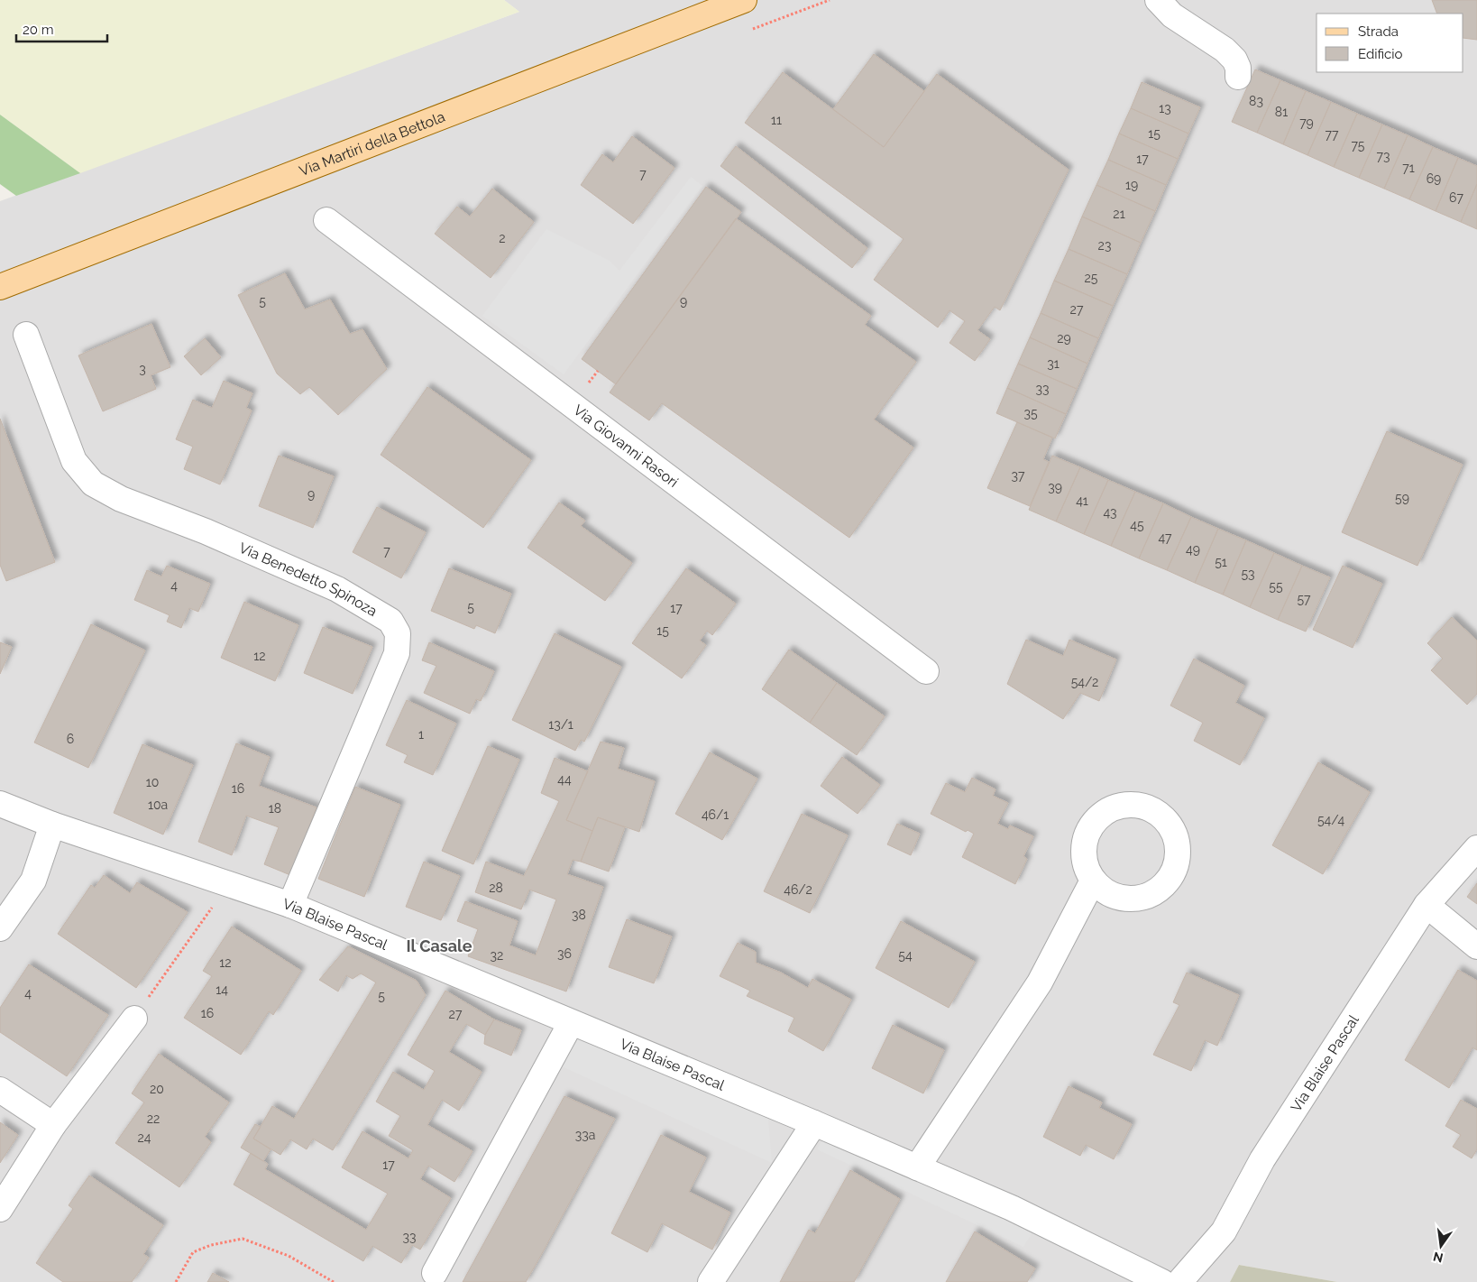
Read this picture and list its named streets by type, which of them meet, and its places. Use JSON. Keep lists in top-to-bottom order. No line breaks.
{"streets":{"main road":["Via Martiri della Bettola"],"street":["Via Giovanni Rasori","Via Benedetto Spinoza","Via Blaise Pascal"]},"crossings":[["Via Benedetto Spinoza","Via Blaise Pascal"]],"districts":["Il Casale"],"house_numbers":["83","13","81","11","79","15","77","75","73","17","71","7","69","19","67","21","2","23","25","5","9","27","29","31","3","33","35","37","39","9","59","41","43","45","47","49","7","51","53","4","55","57","5","17","15","12","54/2","13/1","1","6","44","10","16","10a","18","46/1","54/4","28","46/2","38","36","32","54","12","14","4","5","16","27","20","22","33a","24","17","33"],"legend":["Strada","Edificio"],"scale_bar":"20 m","north":"bottom"}
